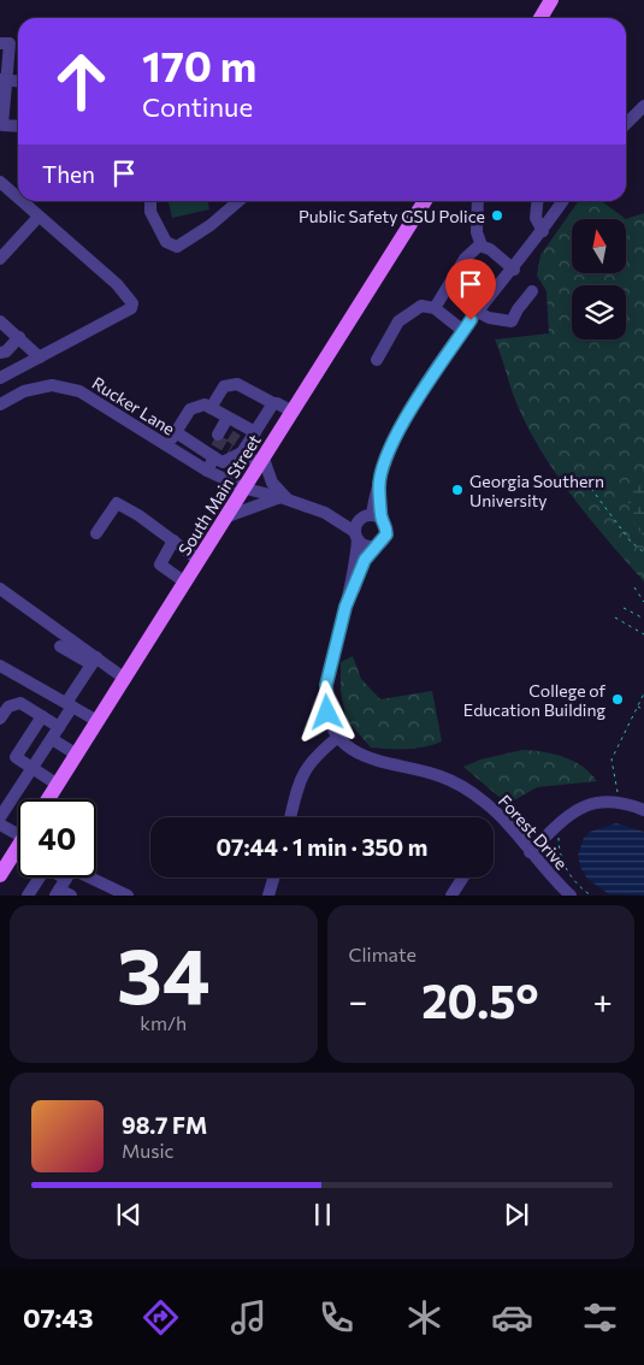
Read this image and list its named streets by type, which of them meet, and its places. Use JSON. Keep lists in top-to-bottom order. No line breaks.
{"streets":{"main road":["South Main Street"],"street":["Rucker Lane","Forest Drive"]},"crossings":[["Rucker Lane","South Main Street"]],"places":["Public Safety GSU Police","Georgia Southern University","College of Education Building"],"north":"top","page":{"turn":["170 m","Continue"],"then":"Then","limit":"40","trip":"07:44 · 1 min · 350 m","tile":[["34","km/h"],"Climate"],"heat":["−","20.5°","+"],"song":["98.7 FM","Music"],"tabs":"07:43"}}
